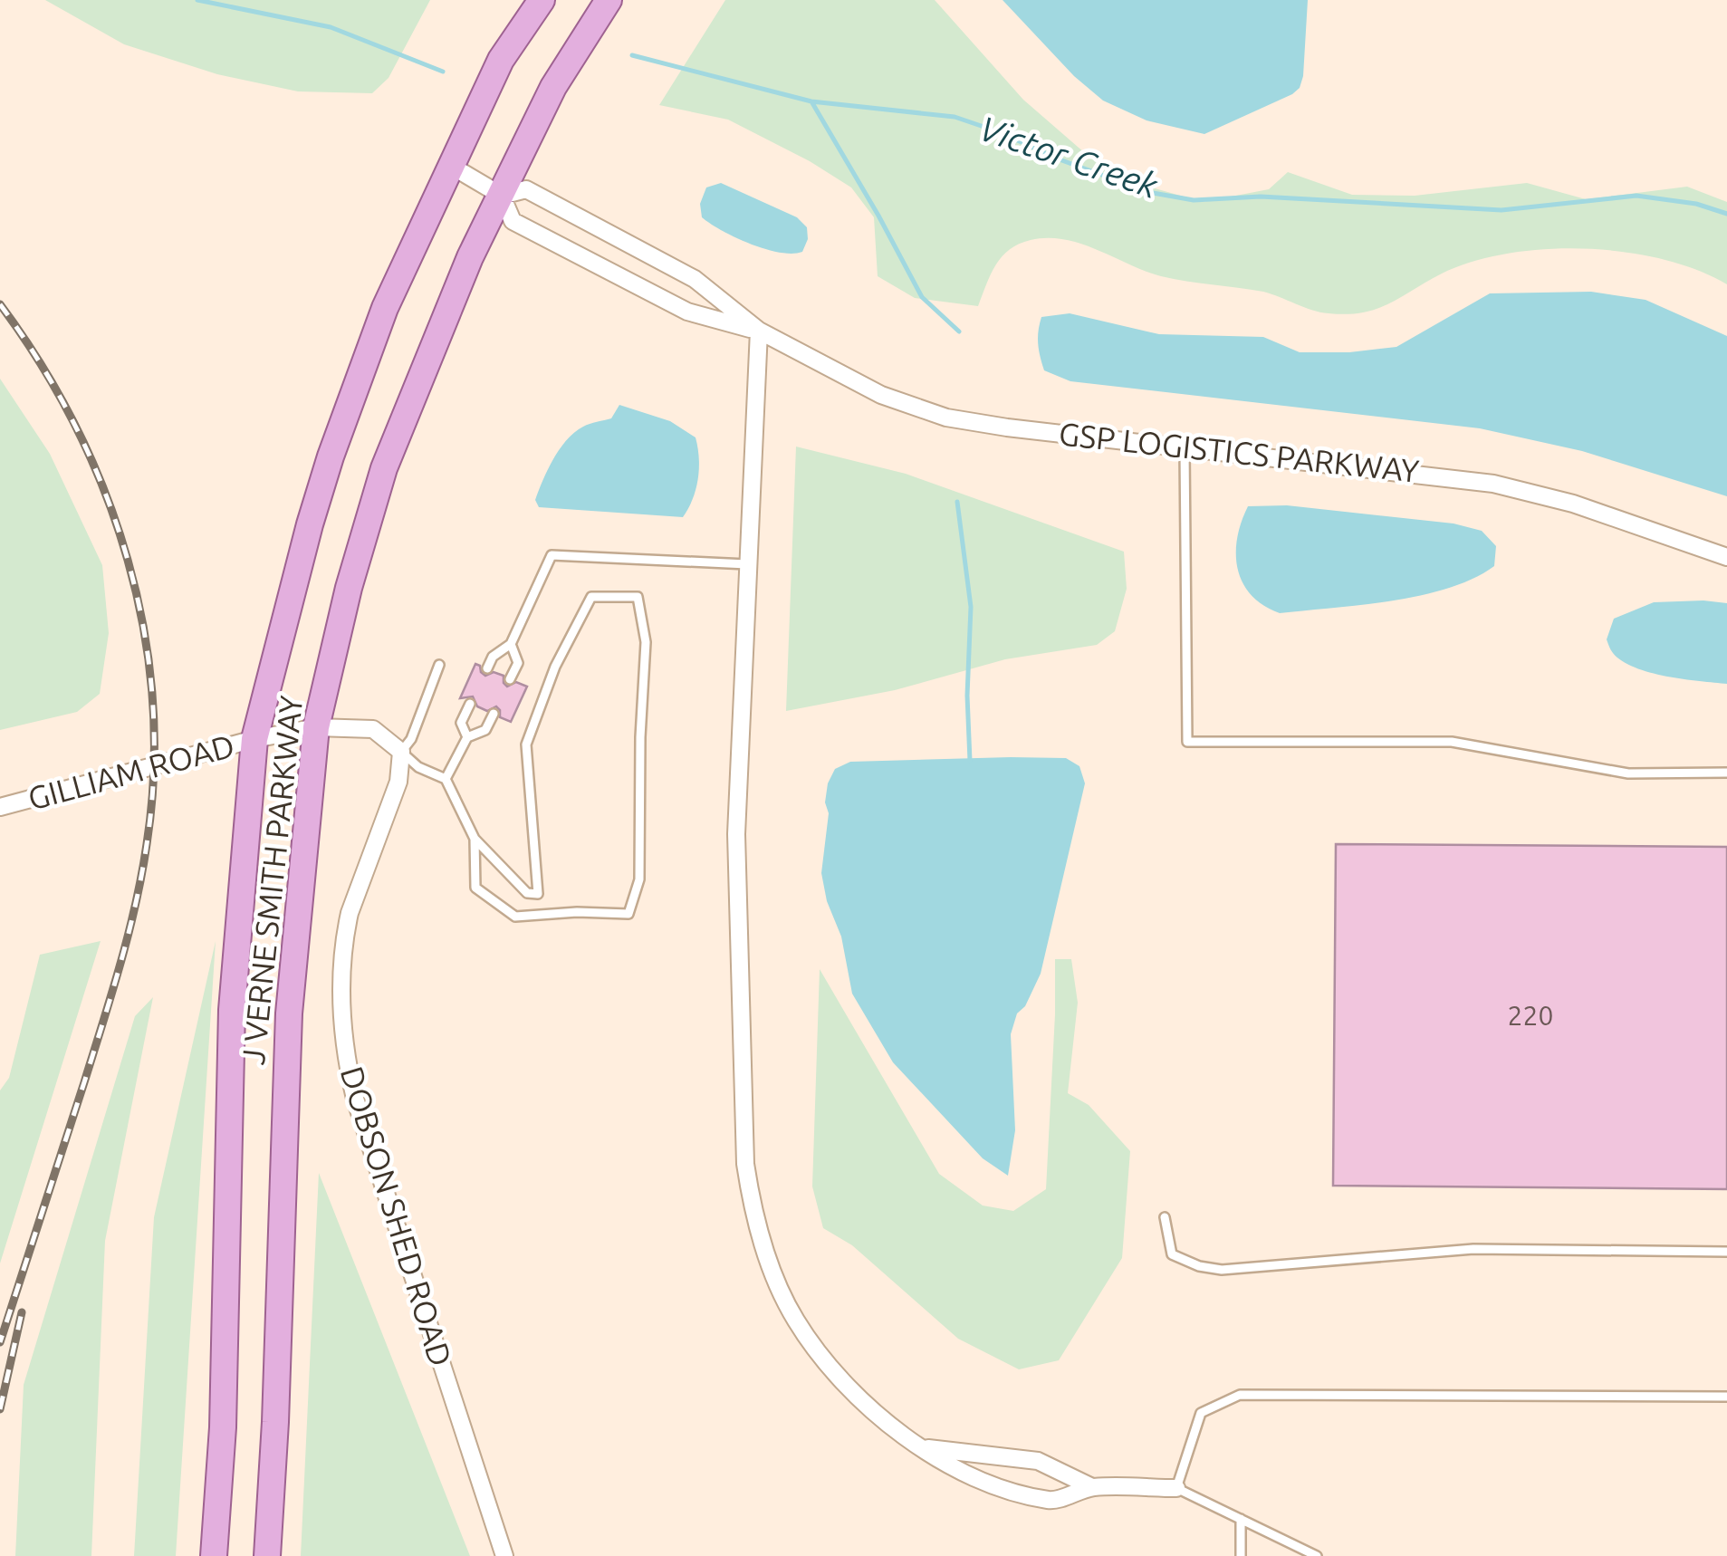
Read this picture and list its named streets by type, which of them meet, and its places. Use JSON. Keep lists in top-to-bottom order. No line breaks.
{"streets":{"main road":["J VERNE SMITH PARKWAY"],"street":["GSP LOGISTICS PARKWAY","GILLIAM ROAD","DOBSON SHED ROAD"]},"crossings":[["GSP LOGISTICS PARKWAY","J VERNE SMITH PARKWAY"],["GILLIAM ROAD","J VERNE SMITH PARKWAY"]],"water":["Victor Creek"],"house_numbers":["220"]}
